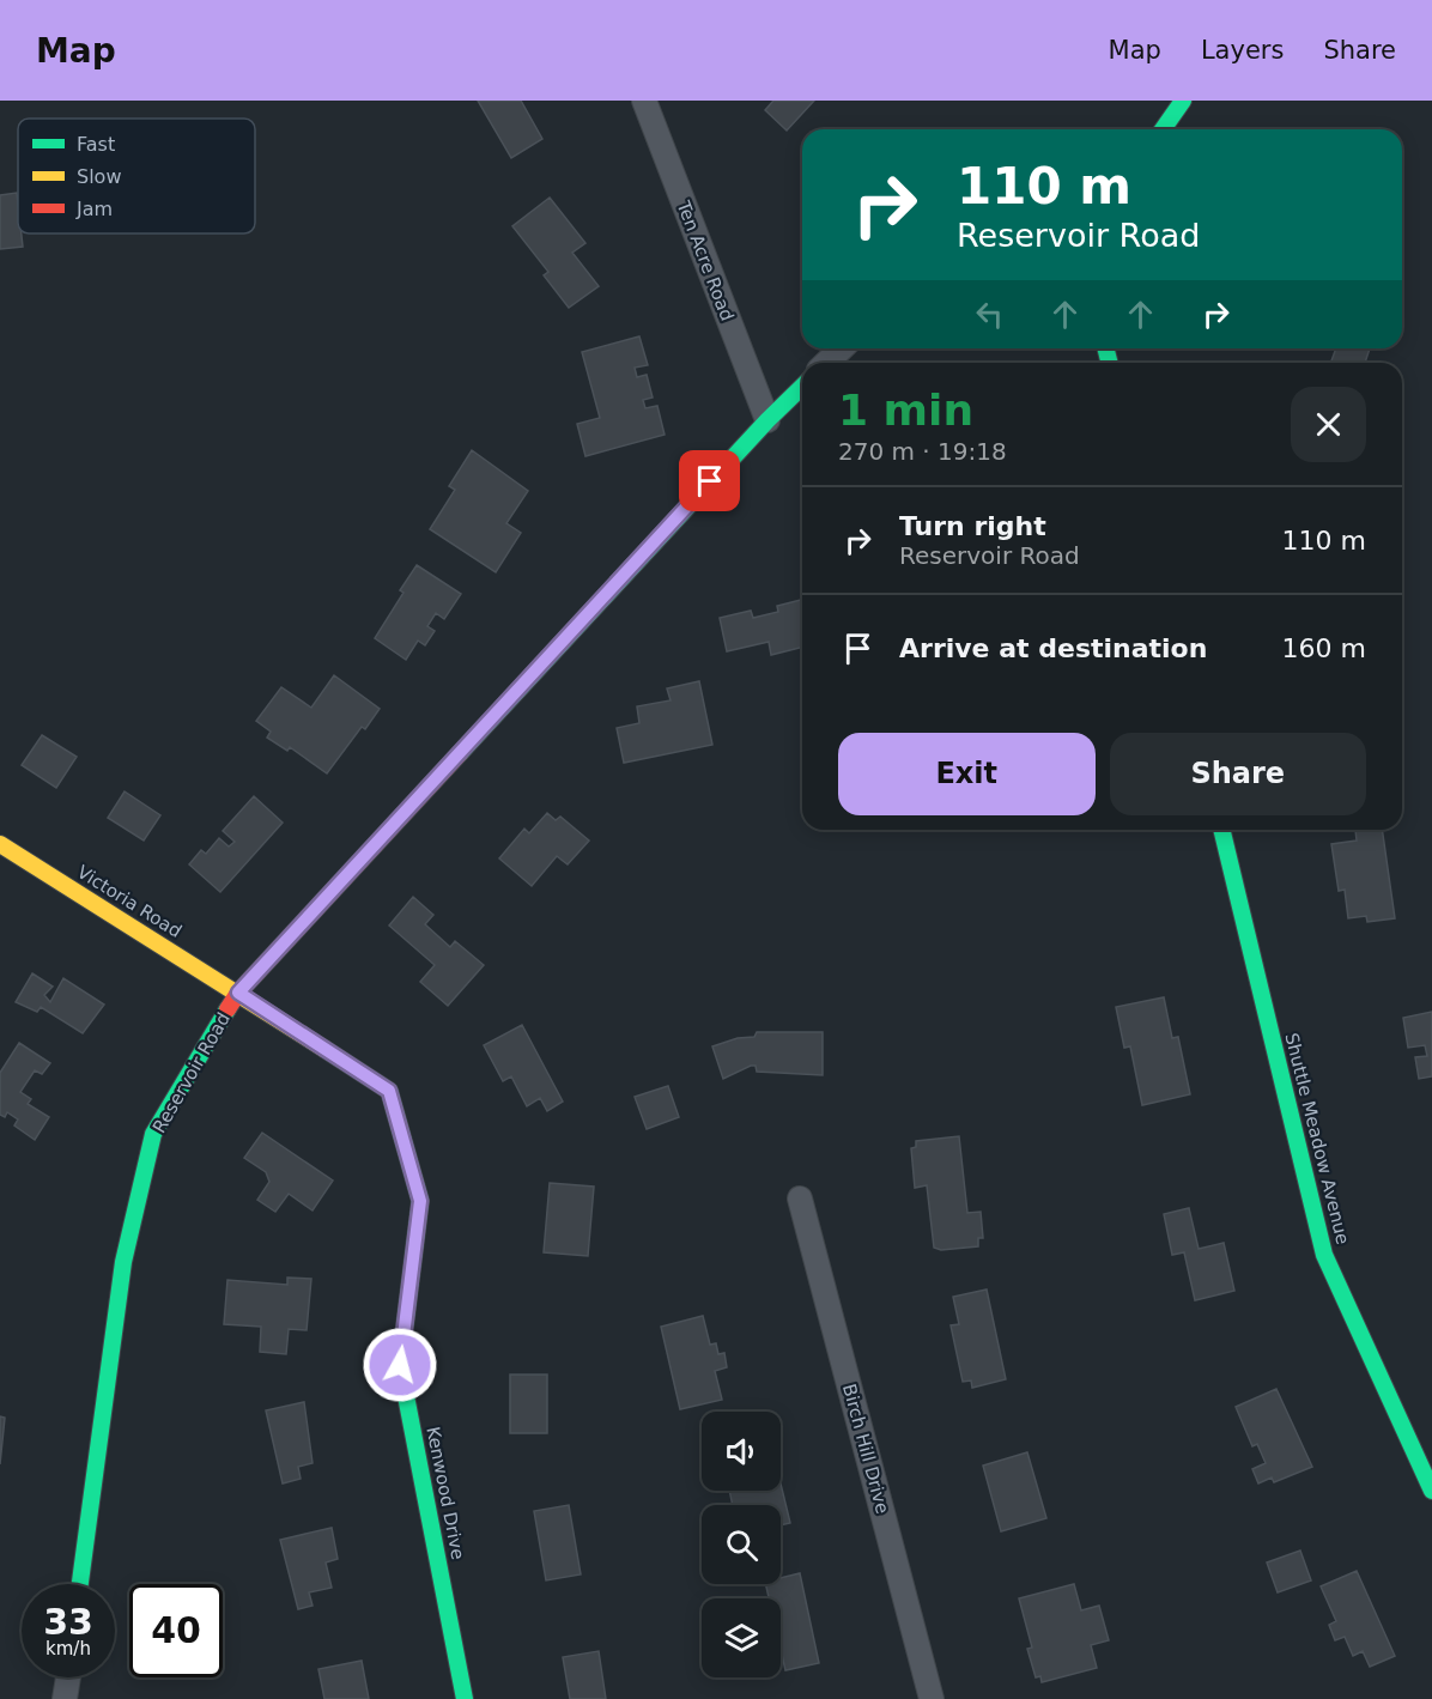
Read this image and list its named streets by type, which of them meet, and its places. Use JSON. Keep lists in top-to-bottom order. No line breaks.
{"streets":{"street":["Ten Acre Road","Victoria Road","Reservoir Road","Shuttle Meadow Avenue","Birch Hill Drive","Kenwood Drive"]},"crossings":[["Ten Acre Road","Reservoir Road"],["Victoria Road","Reservoir Road"],["Victoria Road","Kenwood Drive"],["Reservoir Road","Kenwood Drive"]],"legend":["Fast","Slow","Jam"],"page":{"header":"Map","nav":["Map","Layers","Share"],"turn":["110 m","Reservoir Road"],"heading":["1 min","270 m · 19:18"],"list":[{"name":"Turn right","note":"Reservoir Road","value":"110 m"},{"name":"Arrive at destination","value":"160 m"}],"buttons":["Exit","Share"],"speed":"33 km/h","limit":"40"}}
